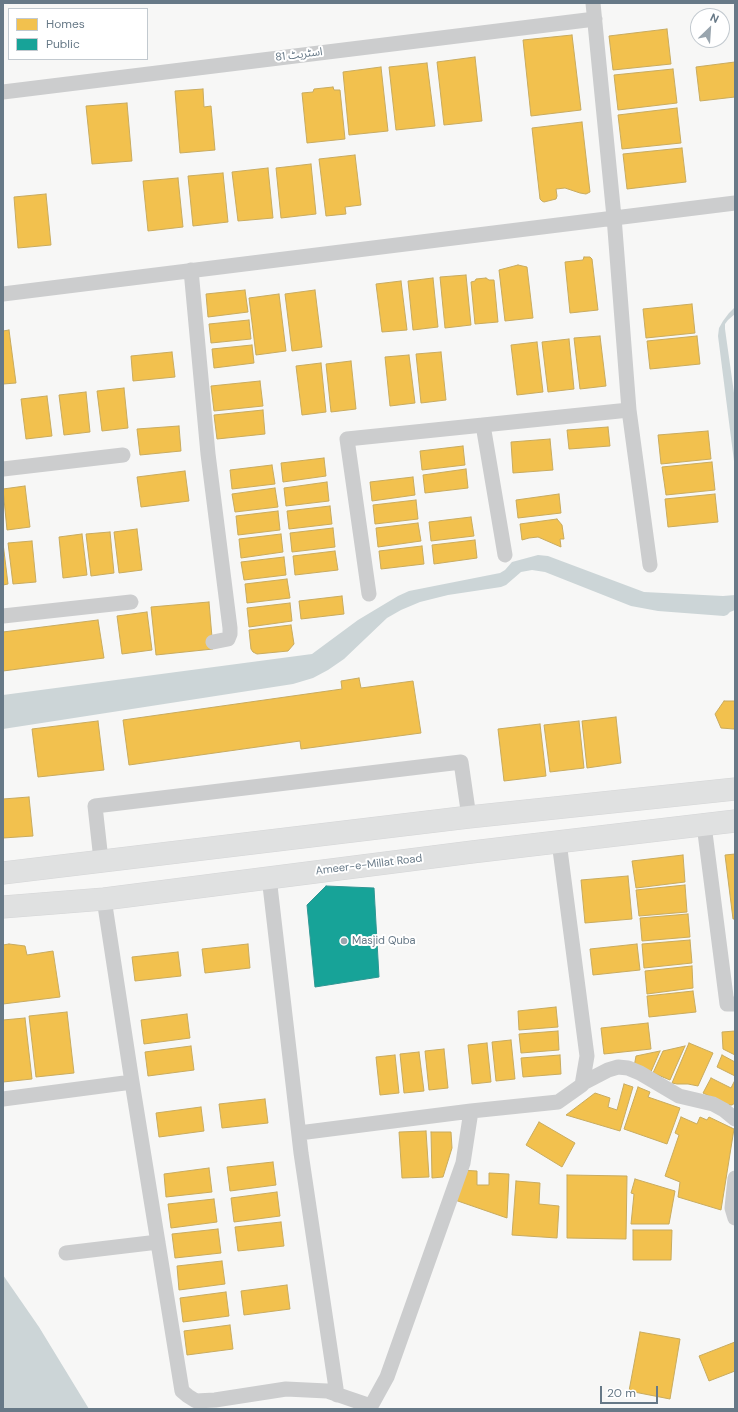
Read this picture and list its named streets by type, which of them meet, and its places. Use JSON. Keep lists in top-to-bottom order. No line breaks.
{"streets":{"main road":["Ameer-e-Millat Road"],"street":["اسٹریٹ 81"]},"places":["Masjid Quba"],"legend":["Homes","Public"],"scale_bar":"20 m","north":"top right"}
